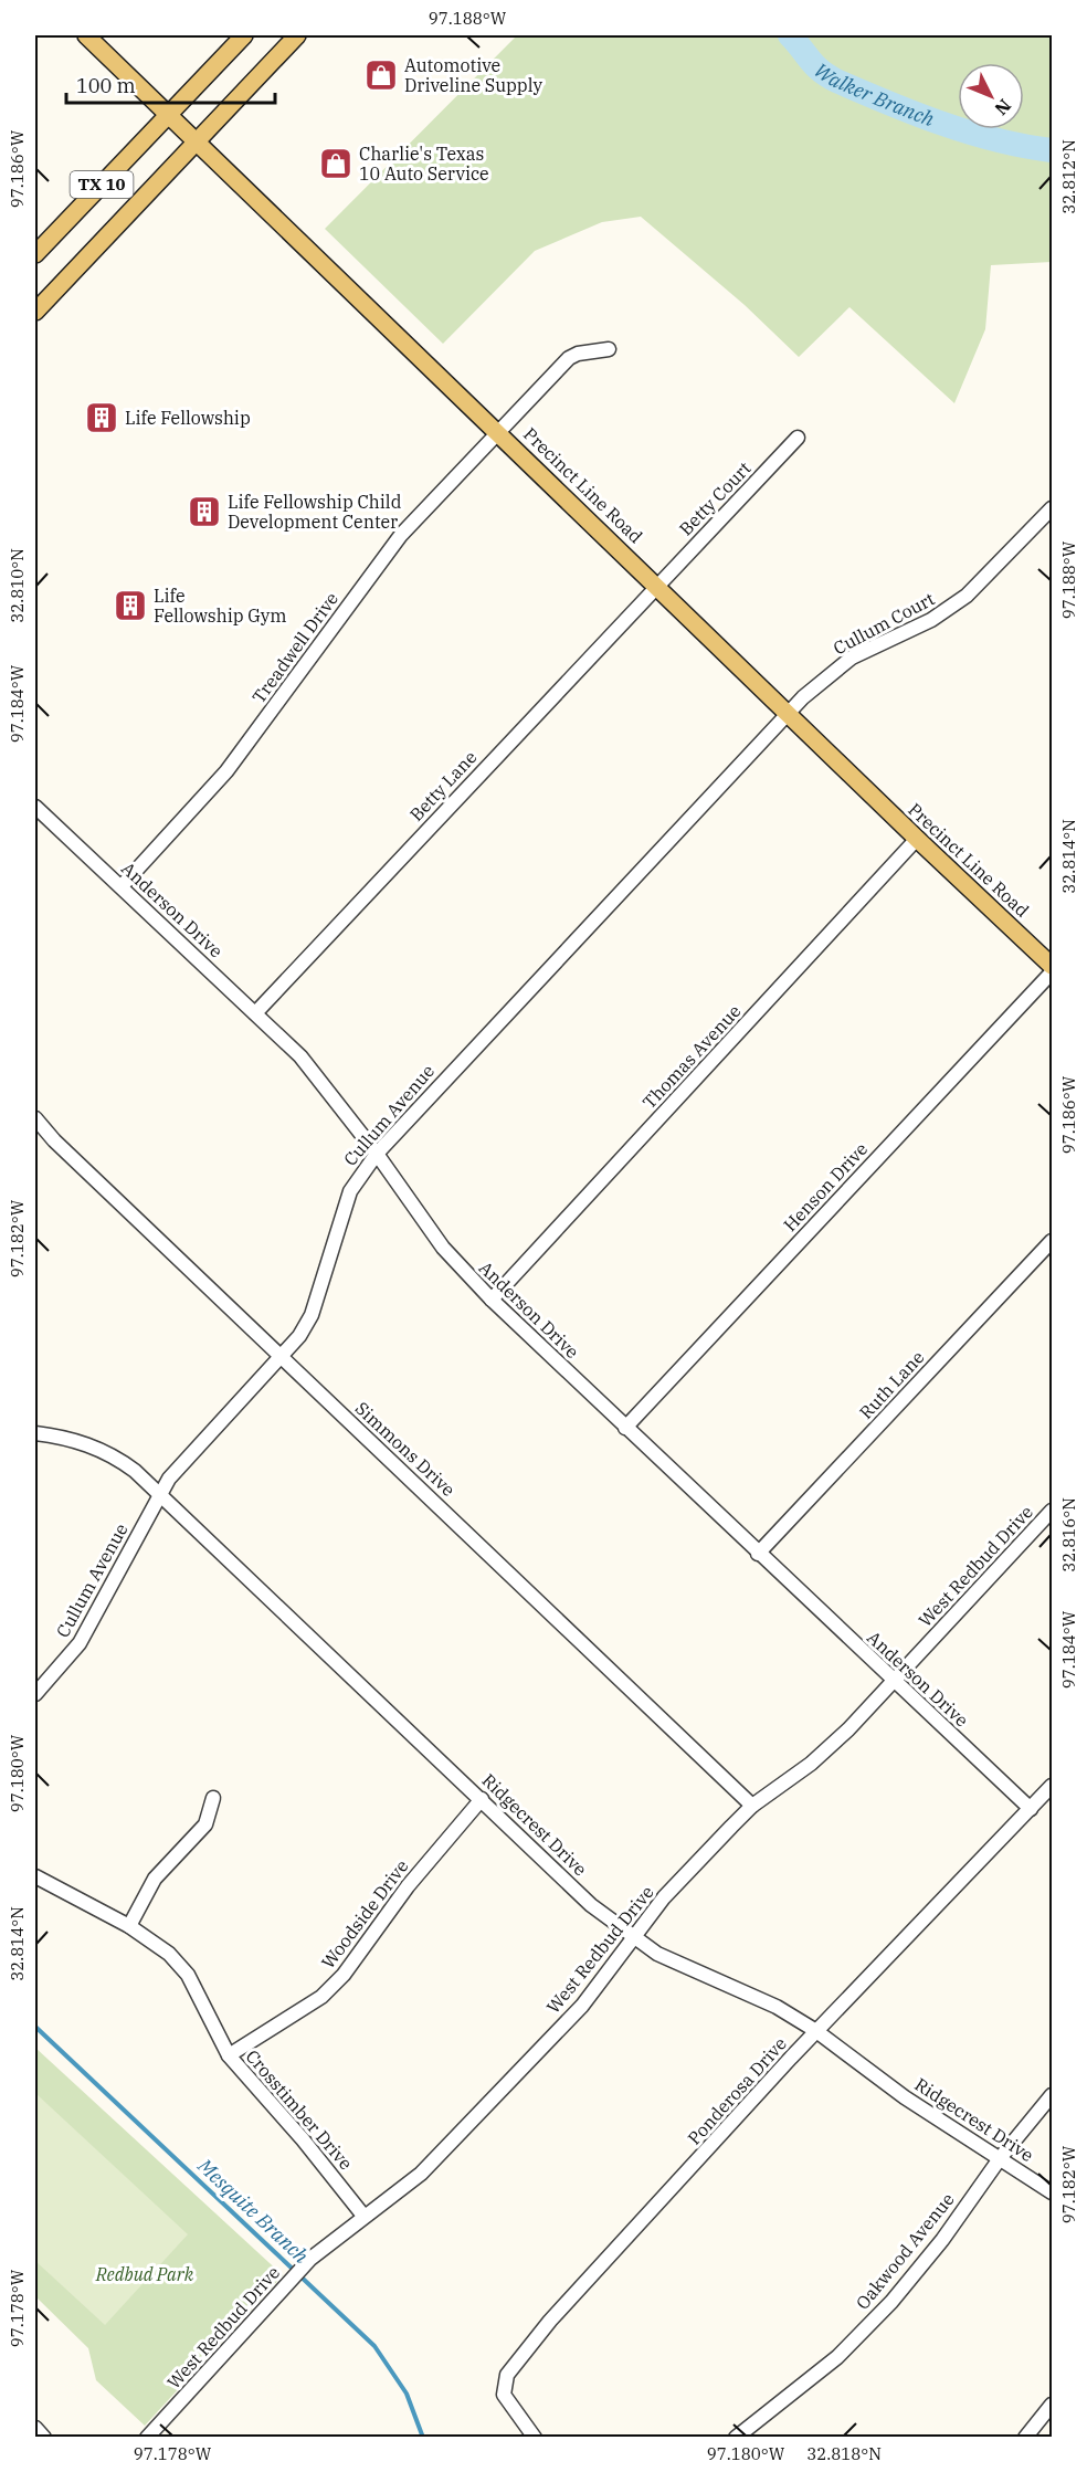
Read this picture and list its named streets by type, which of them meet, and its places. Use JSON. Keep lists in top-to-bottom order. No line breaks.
{"streets":{"main road":["TX 10","Precinct Line Road"],"street":["Betty Court","Cullum Court","Treadwell Drive","Betty Lane","Anderson Drive","Thomas Avenue","Cullum Avenue","Henson Drive","Ruth Lane","Simmons Drive","West Redbud Drive","Ridgecrest Drive","Woodside Drive","Ponderosa Drive","Crosstimber Drive","Oakwood Avenue"]},"crossings":[["TX 10","Precinct Line Road"],["Precinct Line Road","Betty Court"],["Precinct Line Road","Cullum Court"],["Precinct Line Road","Treadwell Drive"],["Precinct Line Road","Betty Lane"],["Precinct Line Road","Thomas Avenue"],["Precinct Line Road","Cullum Avenue"],["Betty Court","Betty Lane"],["Cullum Court","Cullum Avenue"],["Treadwell Drive","Anderson Drive"],["Betty Lane","Anderson Drive"],["Anderson Drive","Thomas Avenue"],["Anderson Drive","Cullum Avenue"],["Anderson Drive","Henson Drive"],["Anderson Drive","Ruth Lane"],["Anderson Drive","West Redbud Drive"],["Anderson Drive","Ponderosa Drive"],["Cullum Avenue","Simmons Drive"],["Cullum Avenue","Ridgecrest Drive"],["Simmons Drive","West Redbud Drive"],["West Redbud Drive","Ridgecrest Drive"],["West Redbud Drive","Crosstimber Drive"],["Ridgecrest Drive","Woodside Drive"],["Ridgecrest Drive","Ponderosa Drive"],["Ridgecrest Drive","Oakwood Avenue"],["Woodside Drive","Crosstimber Drive"]],"water":["Walker Branch","Mesquite Branch"],"parks":["Redbud Park"],"places":{"shop":["Automotive Driveline Supply","Charlie's Texas 10 Auto Service"],"building":["Life Fellowship","Life Fellowship Child Development Center","Life Fellowship Gym"]},"scale_bar":"100 m","north":"bottom right","coordinates":["97.188°W","97.186°W","32.812°N","32.810°N","97.184°W","32.814°N","97.182°W","32.816°N","97.180°W","97.178°W","32.818°N"]}
